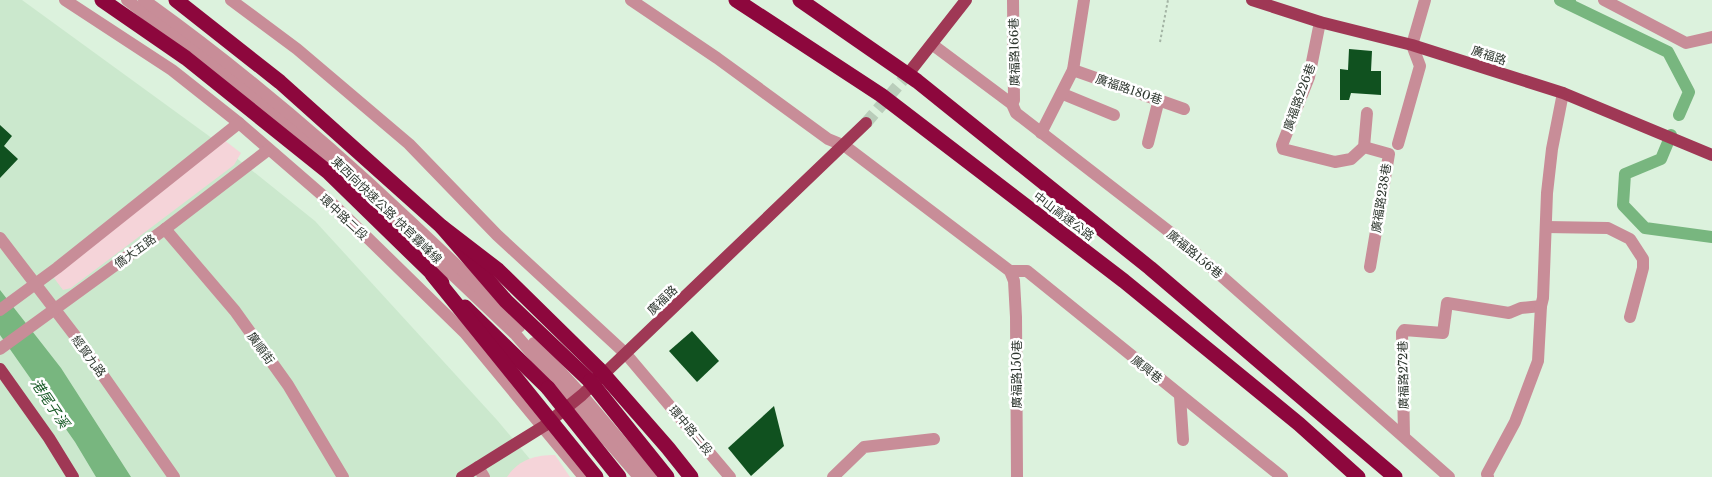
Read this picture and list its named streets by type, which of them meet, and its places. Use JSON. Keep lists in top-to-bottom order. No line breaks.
{"streets":{"highway":["東西向快速公路 快官霧峰線","中山高速公路"],"main road":["廣福路"],"street":["廣福路166巷","廣福路180巷","廣福路226巷","廣福路238巷","環中路二段","僑大五路","廣福路156巷","廣順街","經貿九路","廣興巷","廣福路150巷","廣福路272巷"]},"crossings":[["廣福路166巷","廣福路156巷"],["廣福路","廣福路226巷"],["廣福路","環中路二段"],["廣福路226巷","廣福路238巷"],["環中路二段","僑大五路"],["僑大五路","廣順街"],["僑大五路","經貿九路"],["廣福路156巷","廣福路272巷"],["廣興巷","廣福路150巷"]],"water":["港尾子溪"]}
